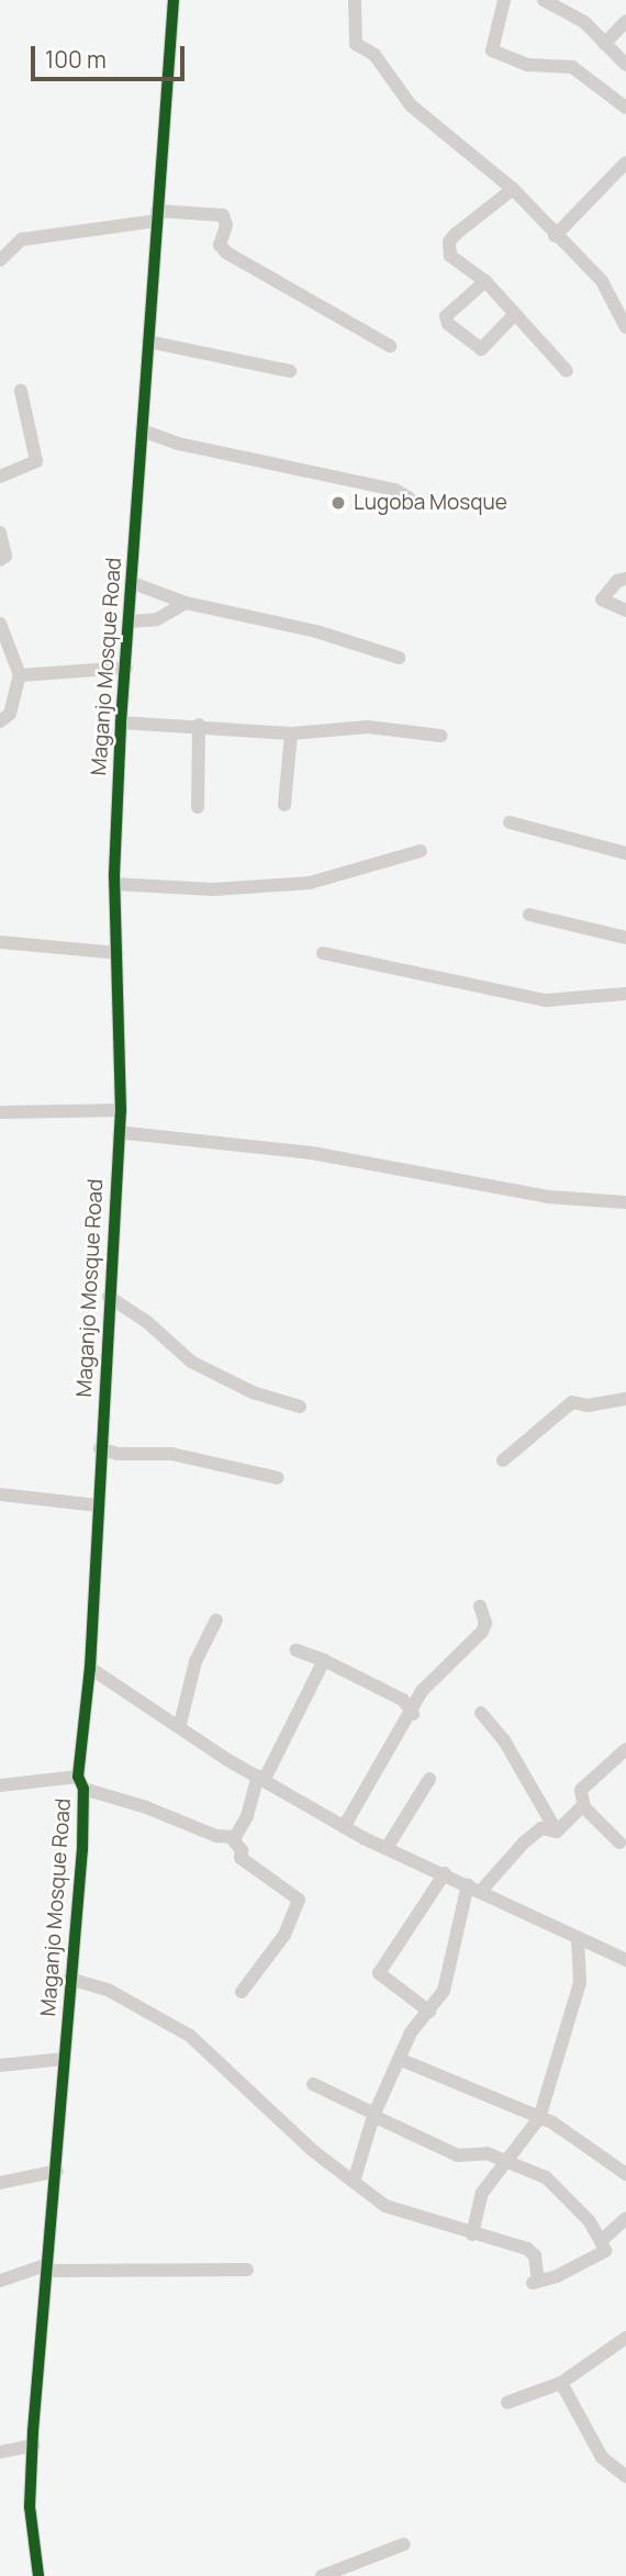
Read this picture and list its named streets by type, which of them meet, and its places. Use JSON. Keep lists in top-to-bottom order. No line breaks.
{"streets":{"street":["Maganjo Mosque Road"]},"places":["Lugoba Mosque"],"scale_bar":"100 m"}
